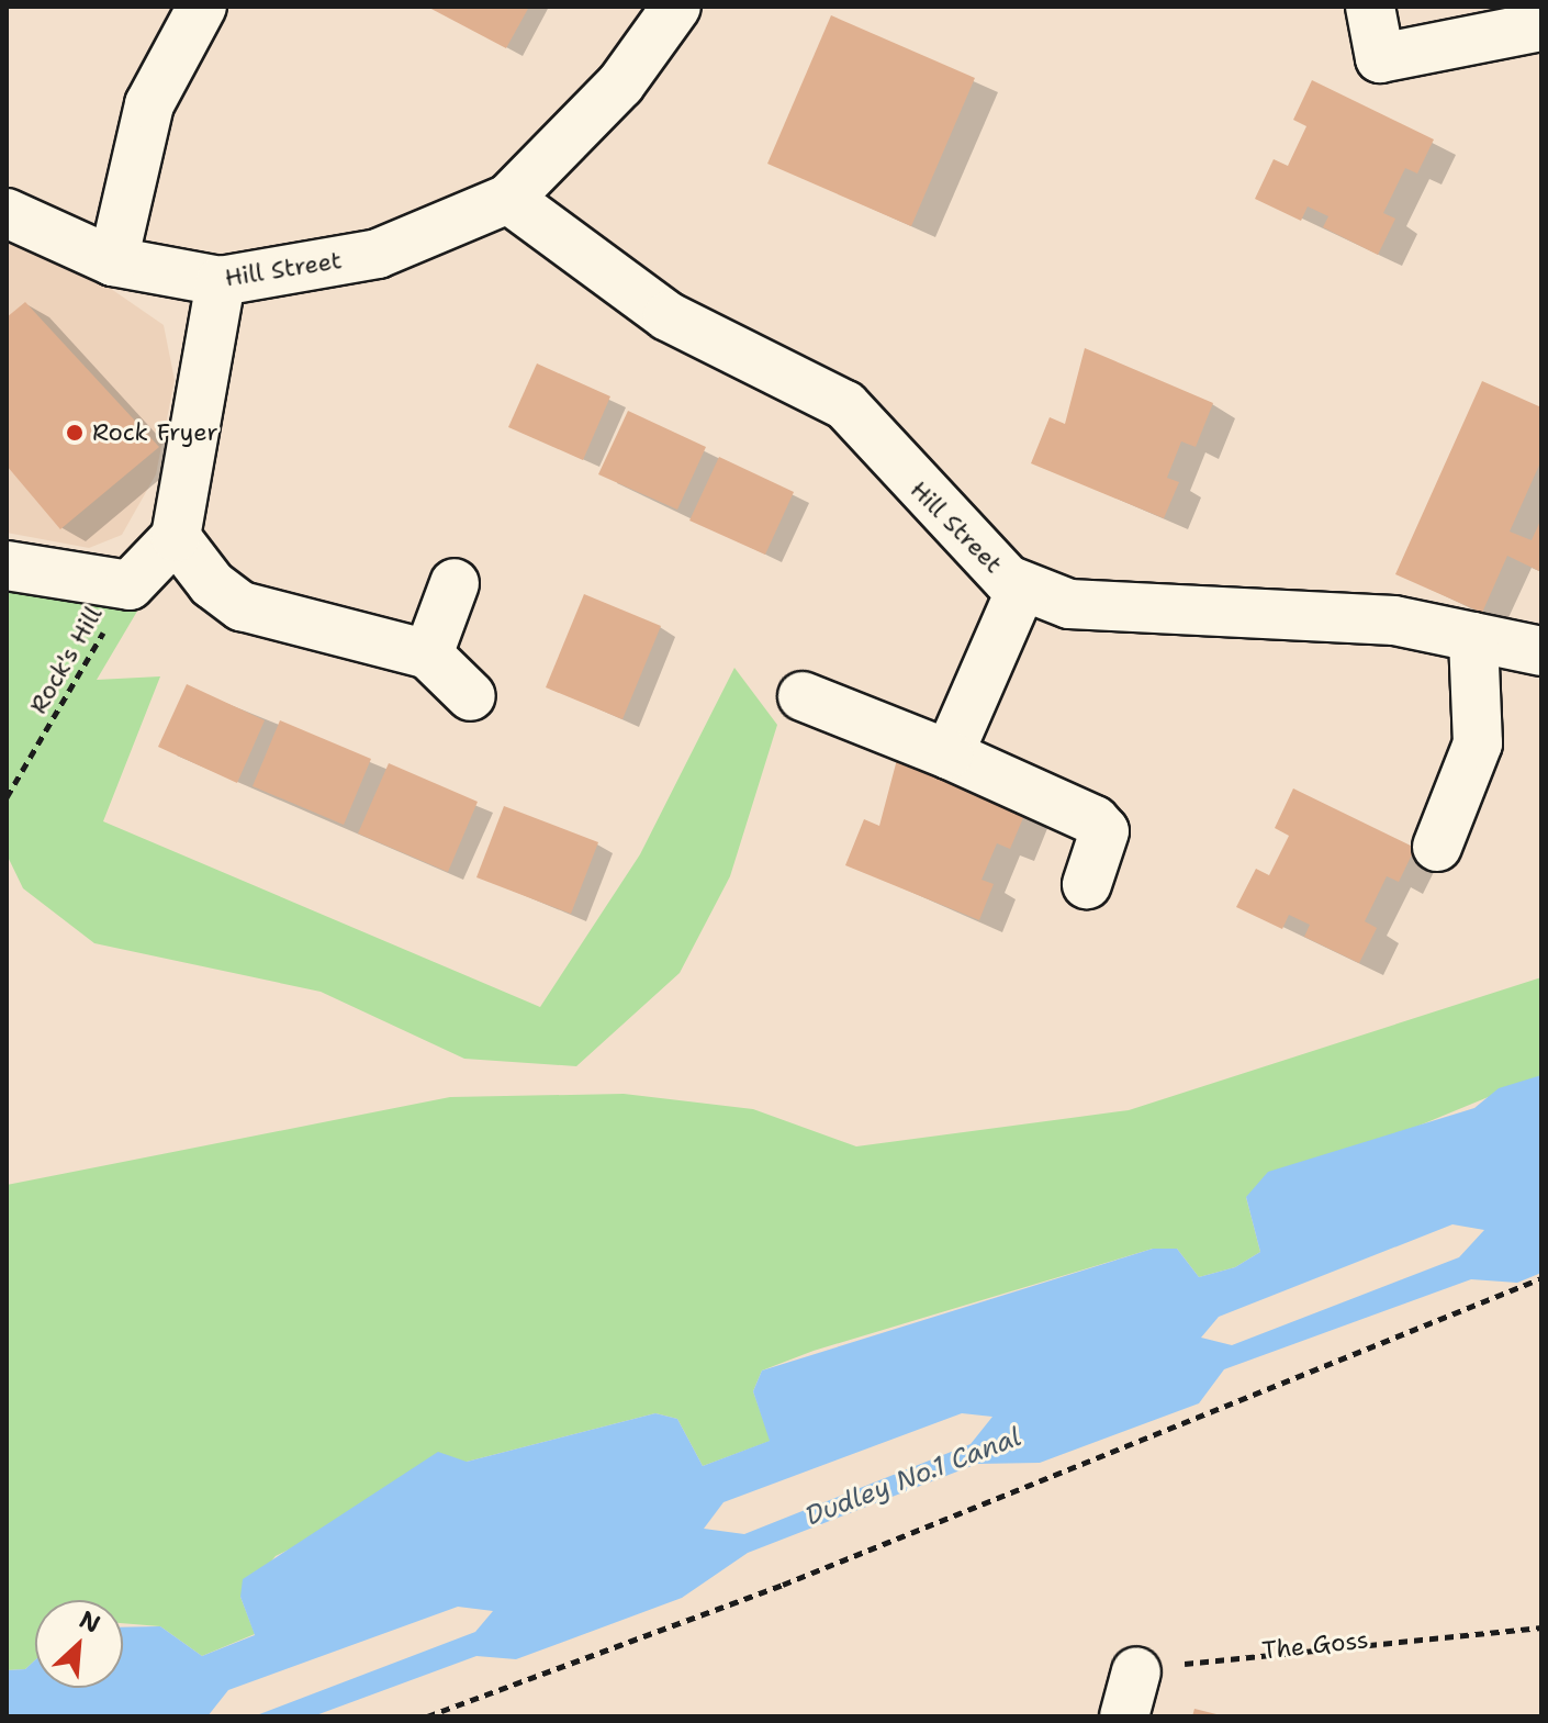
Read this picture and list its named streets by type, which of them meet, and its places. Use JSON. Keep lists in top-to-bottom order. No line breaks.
{"streets":{"street":["Hill Street"],"path":["Rock's Hill","The Goss"]},"water":["Dudley No.1 Canal"],"places":["Rock Fryer"],"north":"top right"}
